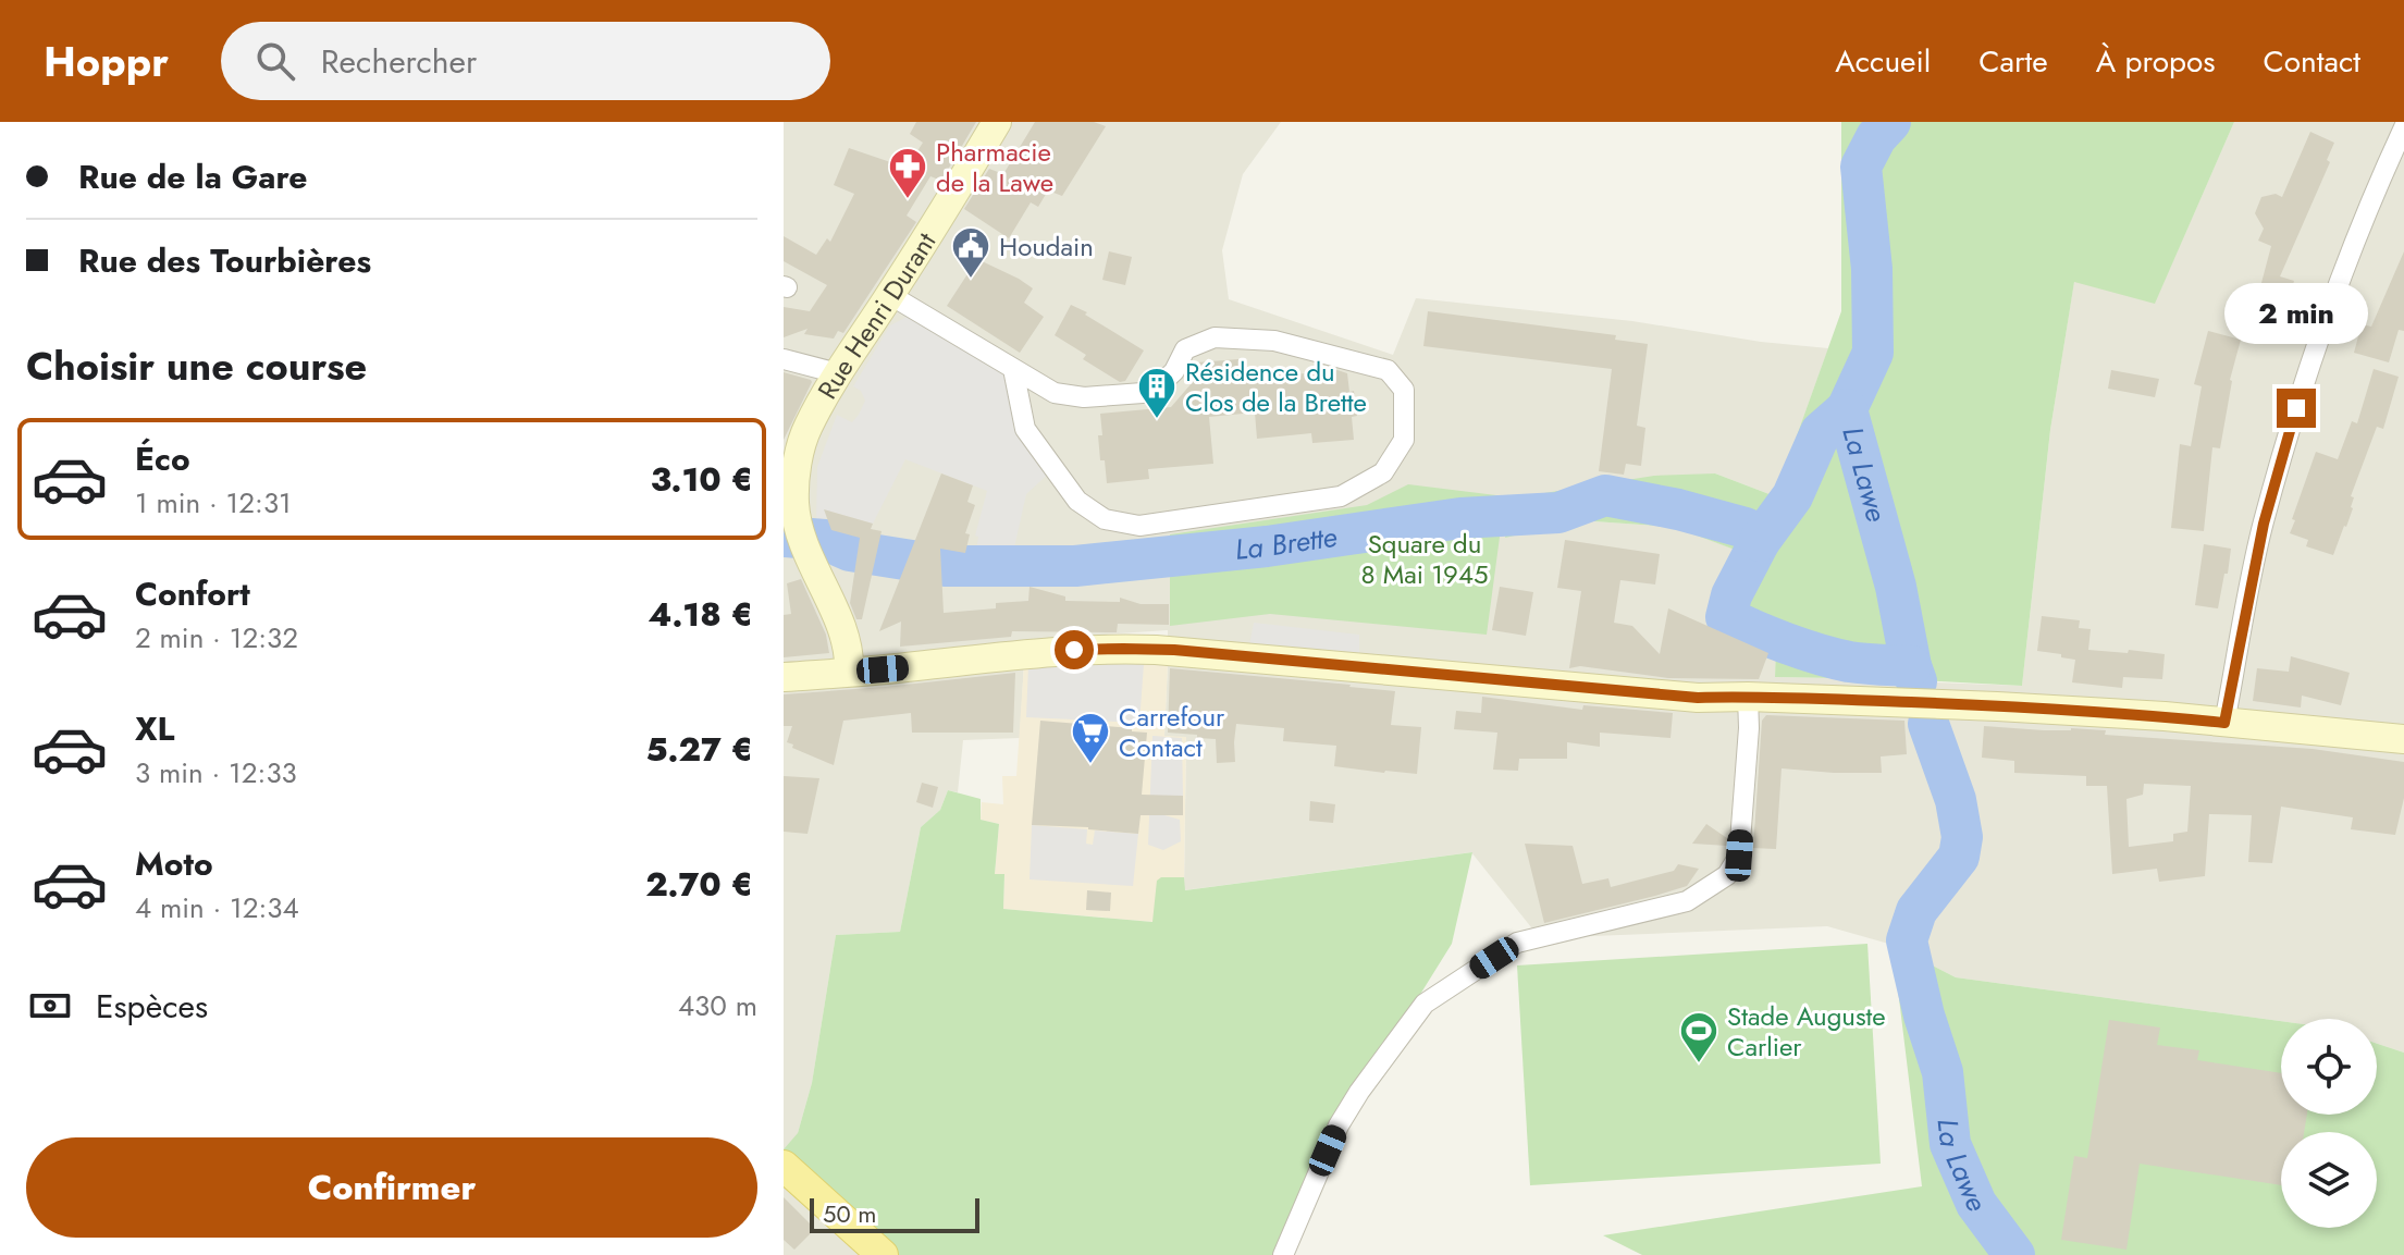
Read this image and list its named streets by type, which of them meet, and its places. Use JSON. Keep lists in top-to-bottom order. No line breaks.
{"streets":{"main road":["Rue Henri Durant"]},"water":["La Lawe","La Brette"],"parks":["Square du 8 Mai 1945"],"places":{"pharmacy":["Pharmacie de la Lawe"],"public building":["Houdain"],"building":["Résidence du Clos de la Brette"],"supermarket":["Carrefour Contact"],"sports":["Stade Auguste Carlier"]},"scale_bar":"50 m","page":{"header":"Hoppr","search":"Rechercher","nav":["Accueil","Carte","À propos","Contact"],"banner":["Rue de la Gare","Rue des Tourbières"],"bubble":"2 min","heading":"Choisir une course","list":[{"name":"Éco","note":"1 min · 12:31","value":"3.10 €"},{"name":"Confort","note":"2 min · 12:32","value":"4.18 €"},{"name":"XL","note":"3 min · 12:33","value":"5.27 €"},{"name":"Moto","note":"4 min · 12:34","value":"2.70 €"}],"pay":["Espèces","430 m"],"buttons":"Confirmer","scale":"50 m"}}
